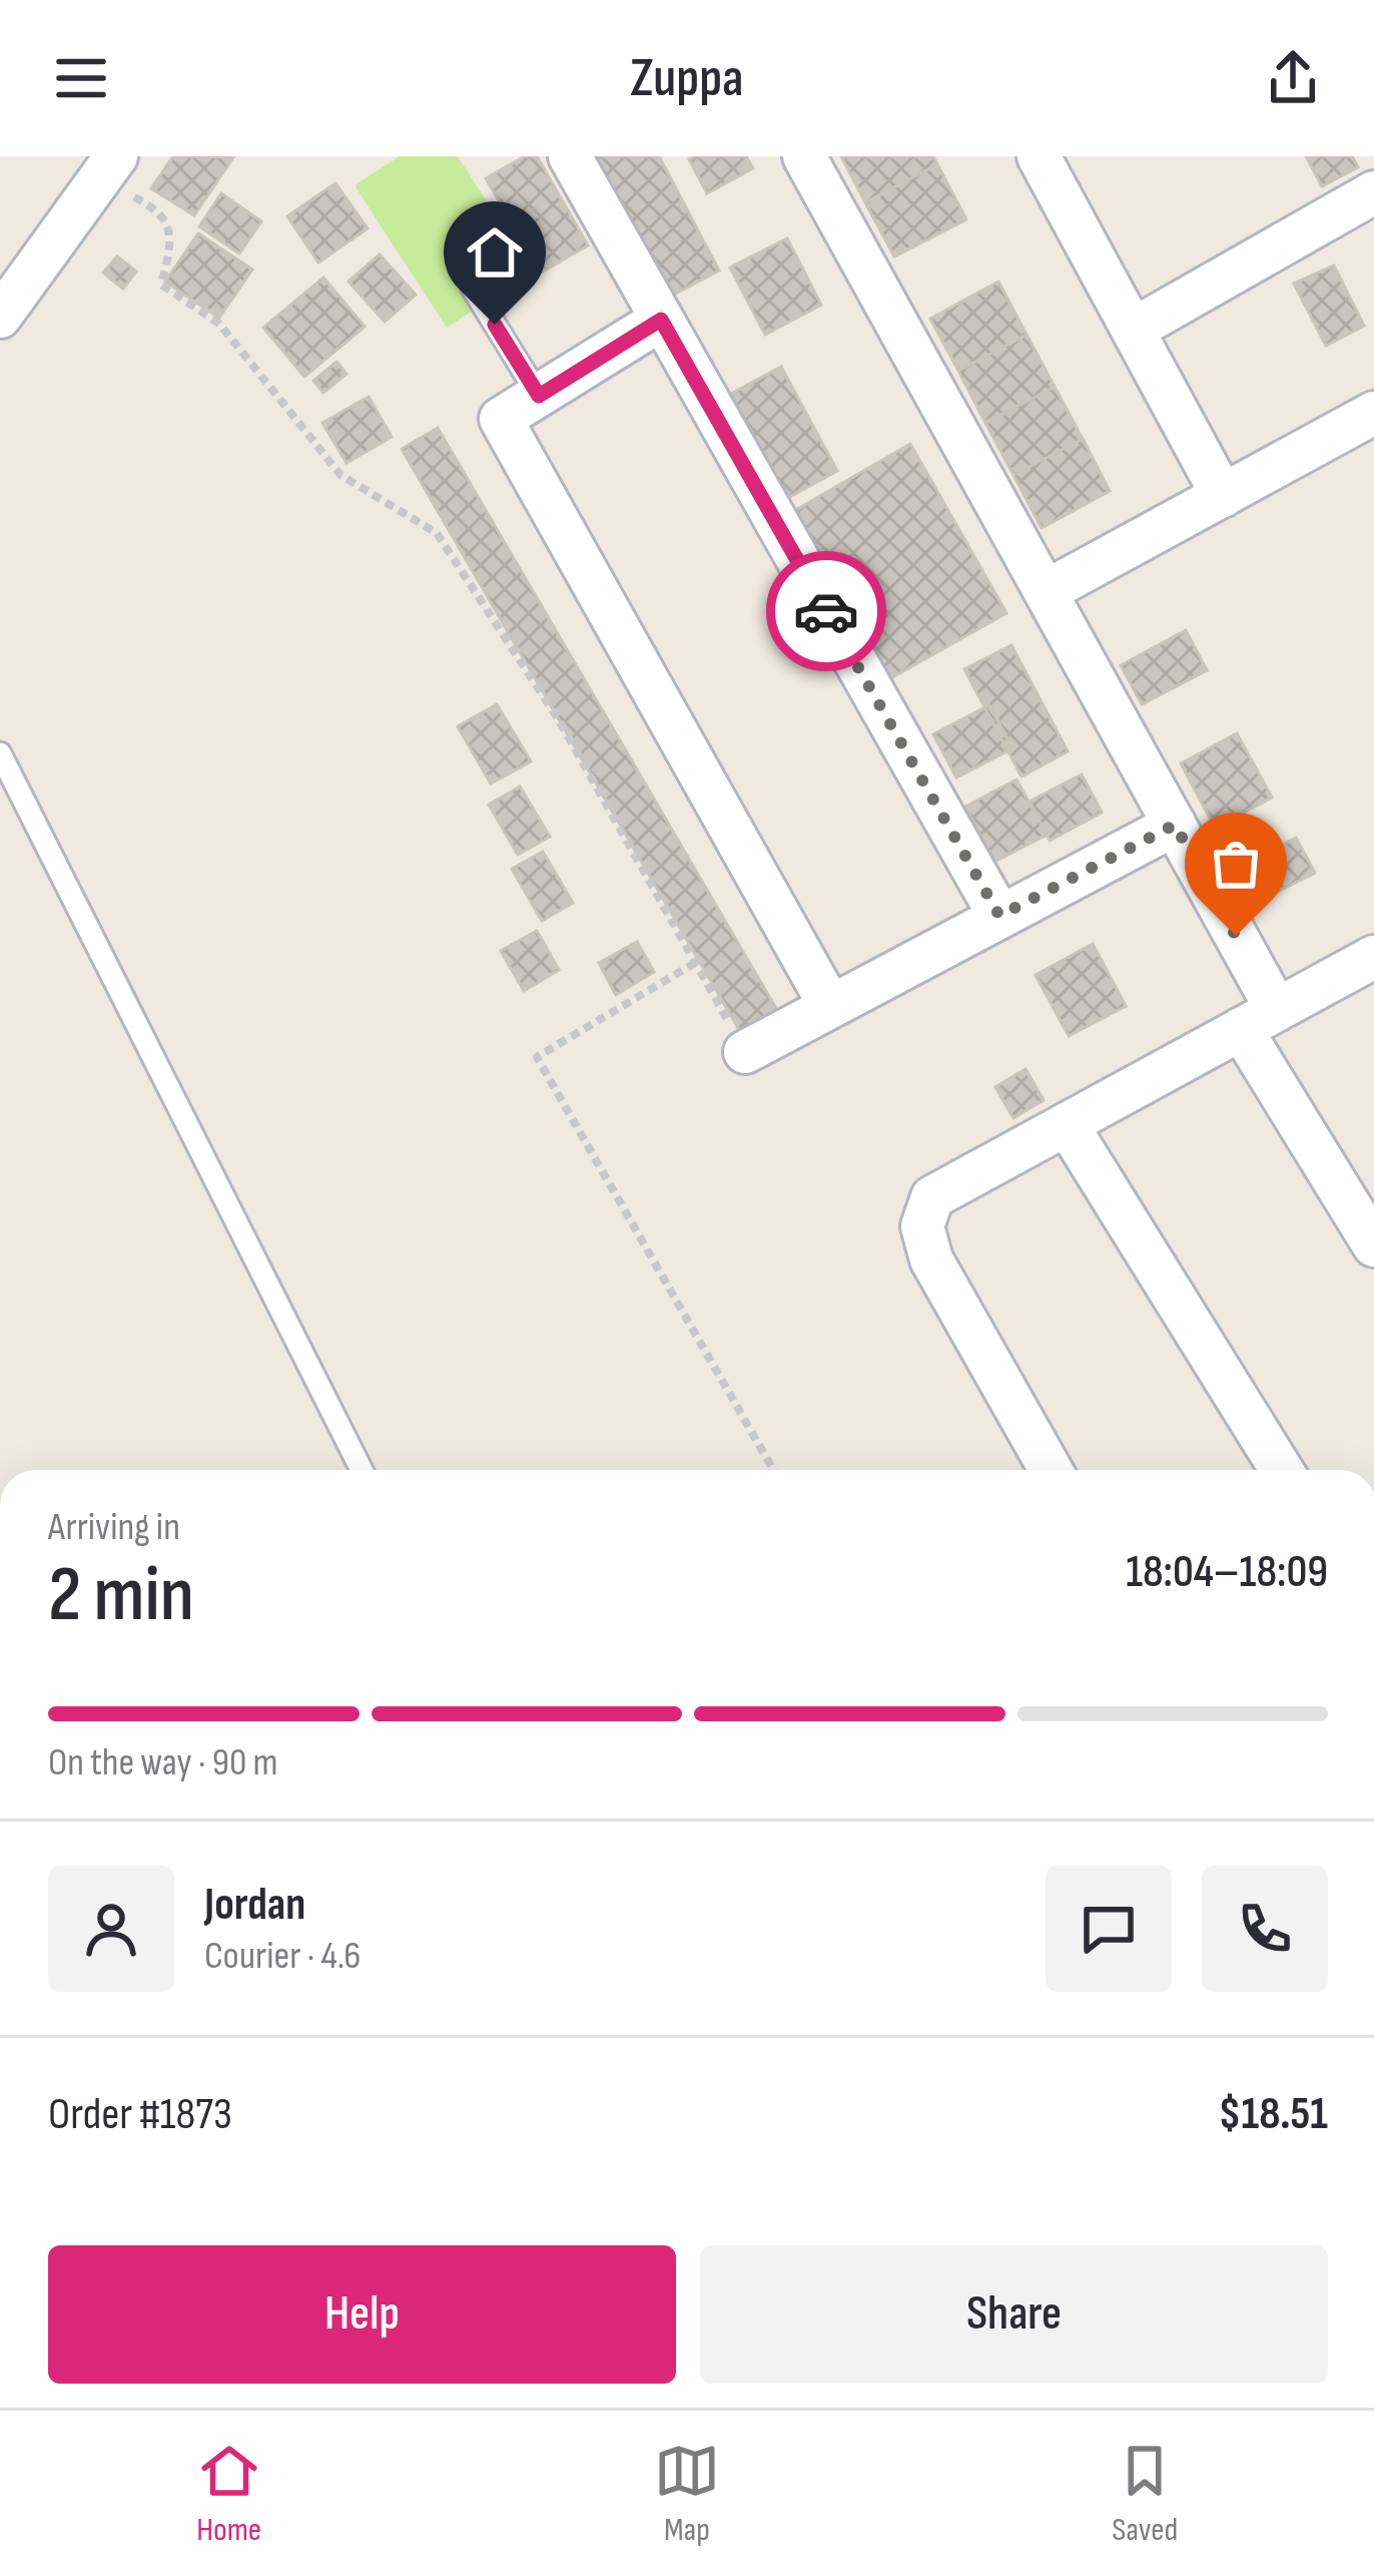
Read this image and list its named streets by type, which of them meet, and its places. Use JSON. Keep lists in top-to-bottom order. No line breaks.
{"page":{"header":"Zuppa","heading":["2 min","Arriving in","18:04–18:09"],"panel":["Jordan","Courier · 4.6","Order #1873","$18.51"],"bar":"On the way · 90 m","buttons":["Help","Share"],"tabs":["Home","Map","Saved"]}}
